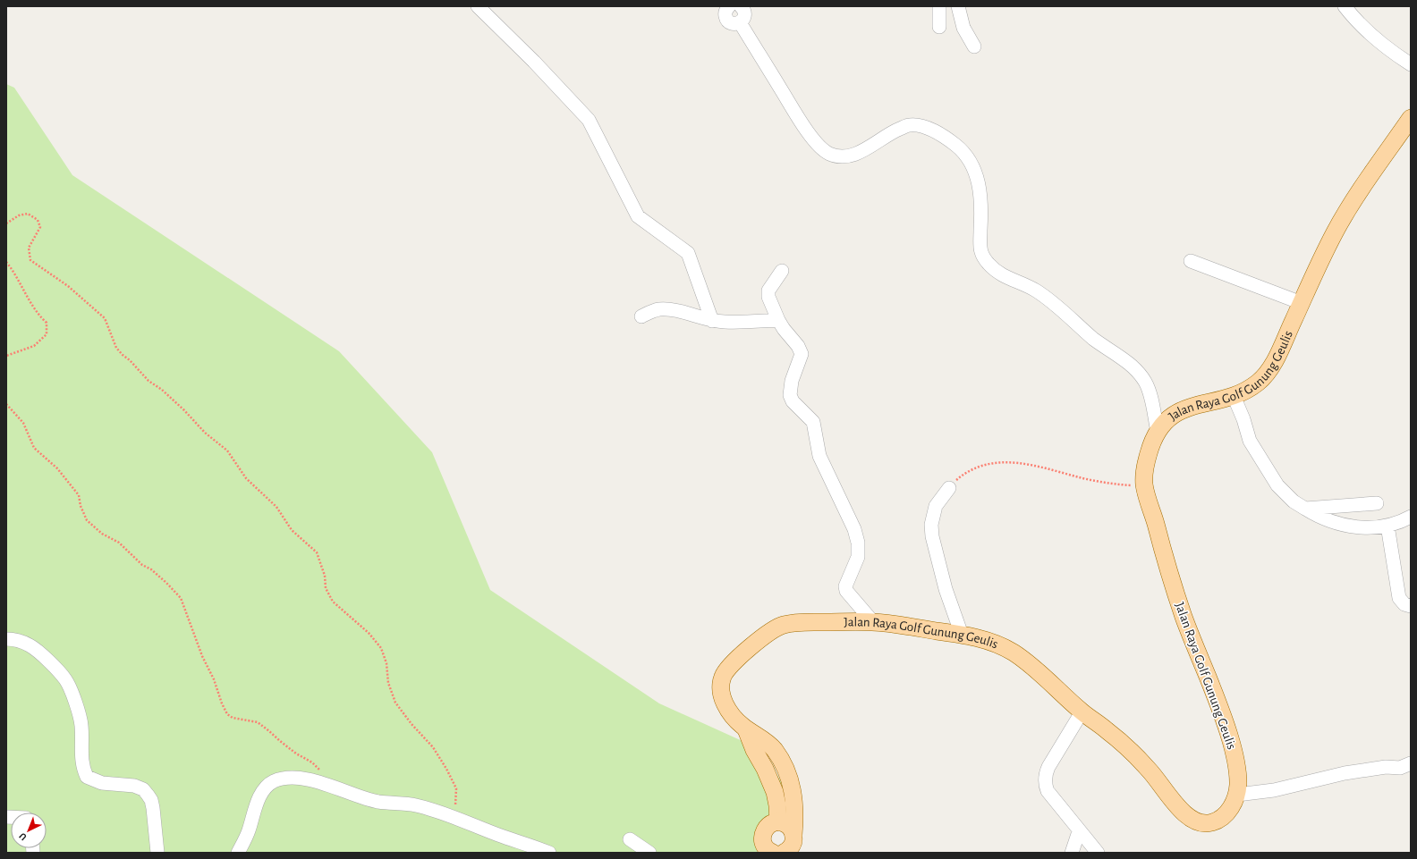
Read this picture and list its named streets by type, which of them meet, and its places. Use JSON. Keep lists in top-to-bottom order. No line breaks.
{"streets":{"main road":["Jalan Raya Golf Gunung Geulis"]},"north":"bottom left"}
